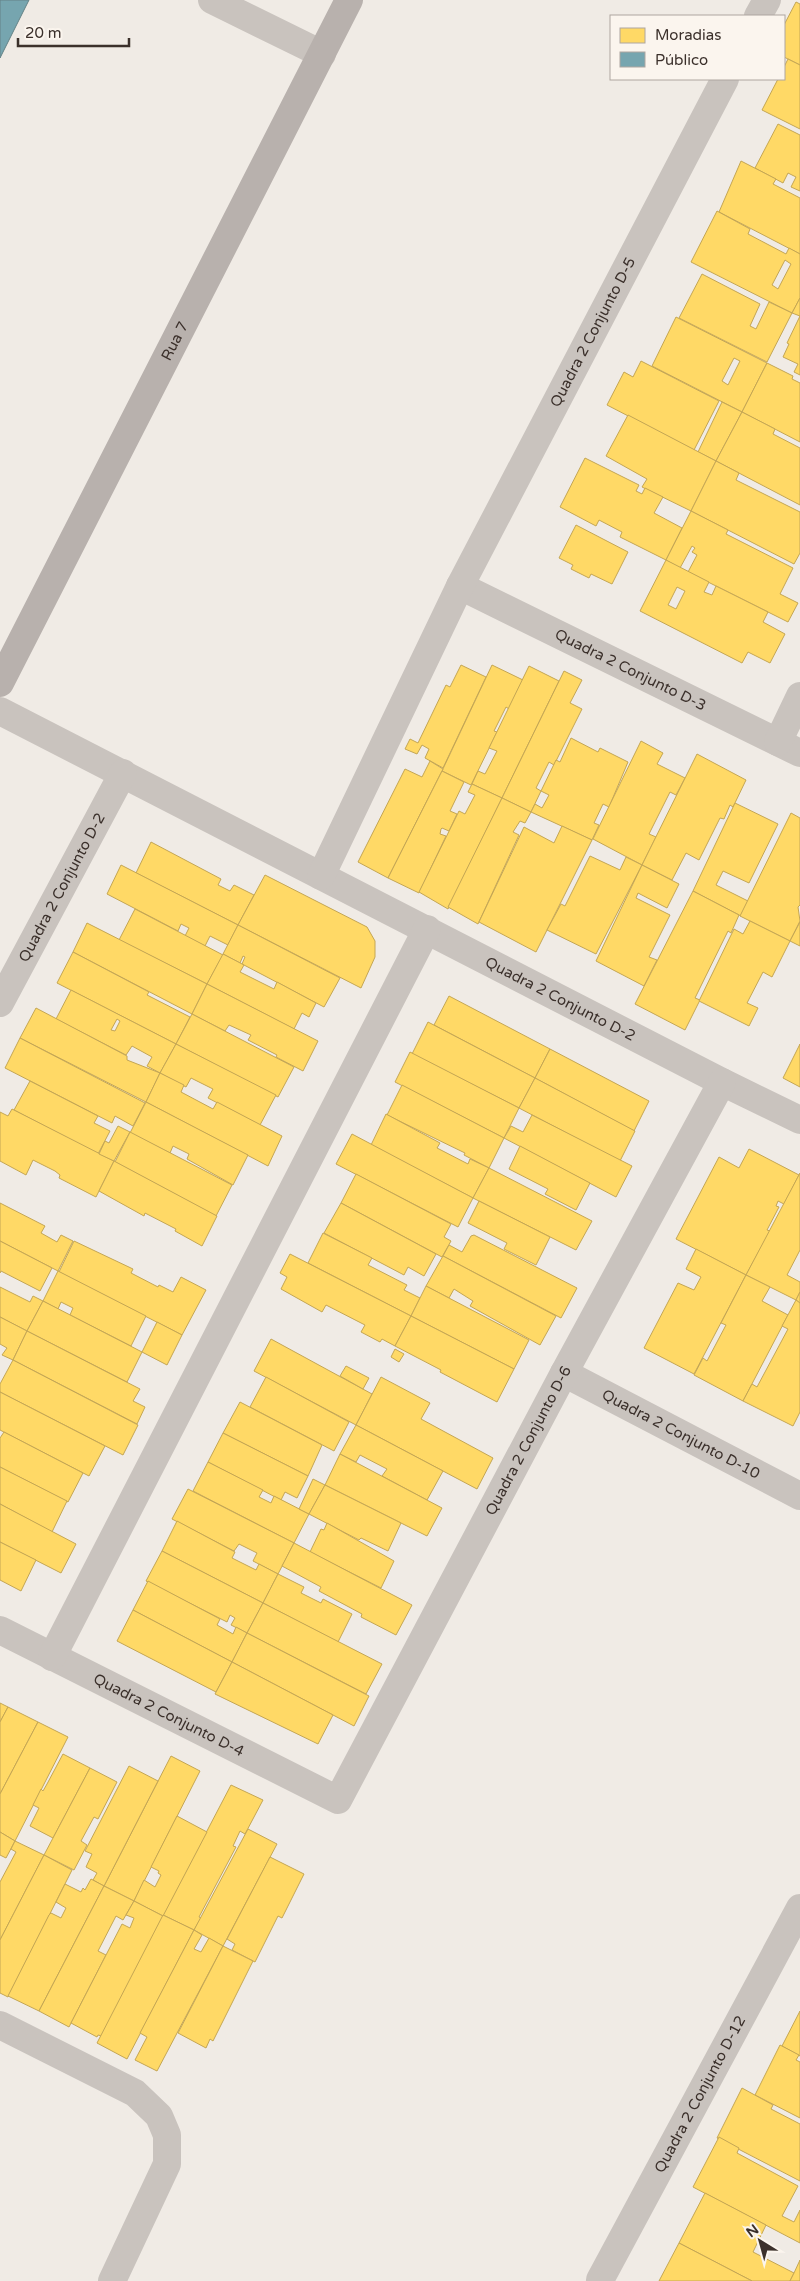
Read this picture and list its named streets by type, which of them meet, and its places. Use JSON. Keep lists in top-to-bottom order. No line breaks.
{"streets":{"main road":["Rua 7"],"street":["Quadra 2 Conjunto D-5","Quadra 2 Conjunto D-3","Quadra 2 Conjunto D-2","Quadra 2 Conjunto D-10","Quadra 2 Conjunto D-6","Quadra 2 Conjunto D-4","Quadra 2 Conjunto D-12"]},"crossings":[["Quadra 2 Conjunto D-5","Quadra 2 Conjunto D-3"],["Quadra 2 Conjunto D-5","Quadra 2 Conjunto D-2"],["Quadra 2 Conjunto D-2","Quadra 2 Conjunto D-6"],["Quadra 2 Conjunto D-10","Quadra 2 Conjunto D-6"],["Quadra 2 Conjunto D-6","Quadra 2 Conjunto D-4"]],"legend":["Moradias","Público"],"scale_bar":"20 m","north":"top left"}
